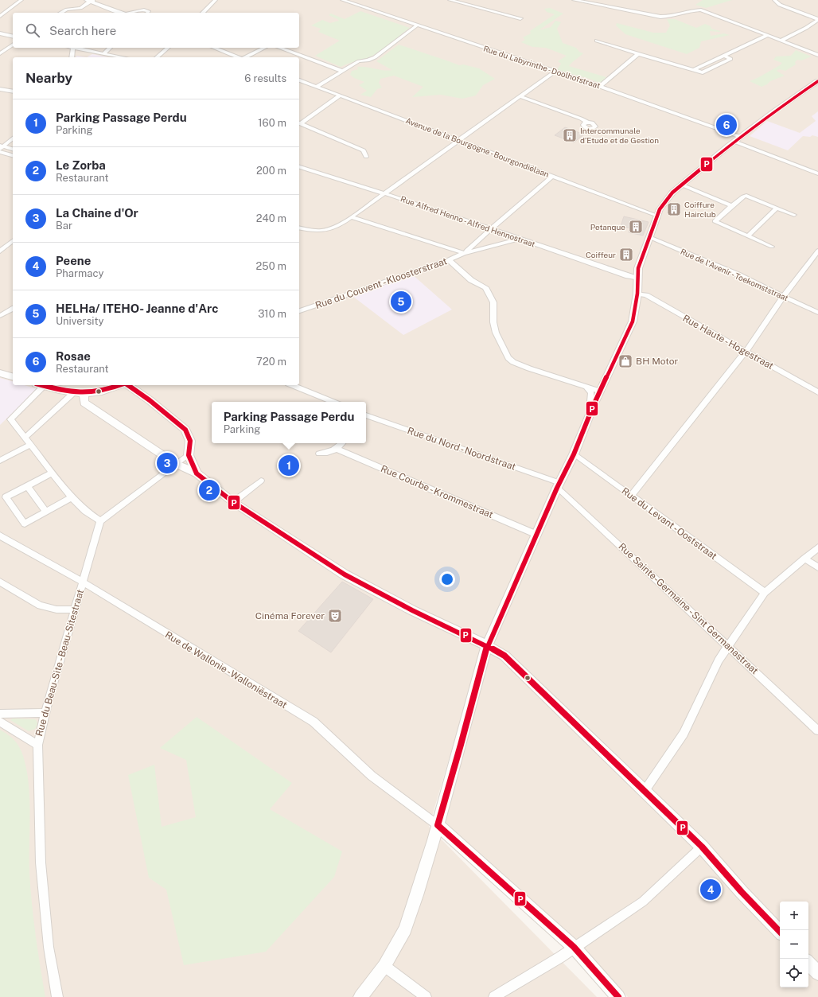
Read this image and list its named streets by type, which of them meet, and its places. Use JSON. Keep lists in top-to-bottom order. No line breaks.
{"streets":{"street":["Rue du Labyrinthe - Doolhofstraat","Avenue de la Bourgogne - Bourgondiëlaan","Rue Alfred Henno - Alfred Hennostraat","Rue de l'Avenir - Toekomststraat","Rue du Couvent - Kloosterstraat","Rue Haute - Hogestraat","Rue du Nord - Noordstraat","Rue Courbe - Krommestraat","Rue du Levant - Ooststraat","Rue Sainte-Germaine - Sint Germanastraat","Rue du Beau-Site - Beau-Sitestraat","Rue de Wallonie - Walloniëstraat"]},"crossings":[["Avenue de la Bourgogne - Bourgondiëlaan","Rue du Couvent - Kloosterstraat"],["Rue Alfred Henno - Alfred Hennostraat","Rue du Couvent - Kloosterstraat"],["Rue du Nord - Noordstraat","Rue Sainte-Germaine - Sint Germanastraat"],["Rue du Beau-Site - Beau-Sitestraat","Rue de Wallonie - Walloniëstraat"]],"places":{"building":["Intercommunale d’Etude et de Gestion","Coiffure Hairclub","Petanque","Coiffeur"],"shop":["BH Motor"],"theatre":["Cinéma Forever"]},"lines":["transit line P"],"page":{"search":"Search here","heading":["Nearby","6 results"],"list":[{"mark":"1","name":"Parking Passage Perdu","note":"Parking","value":"160 m"},{"mark":"2","name":"Le Zorba","note":"Restaurant","value":"200 m"},{"mark":"3","name":"La Chaine d'Or","note":"Bar","value":"240 m"},{"mark":"4","name":"Peene","note":"Pharmacy","value":"250 m"},{"mark":"5","name":"HELHa/ ITEHO- Jeanne d'Arc","note":"University","value":"310 m"},{"mark":"6","name":"Rosae","note":"Restaurant","value":"720 m"}],"pins":["6","5","3","1","2","4"],"popup":["Parking Passage Perdu","Parking"],"map_buttons":["+","−"]}}
